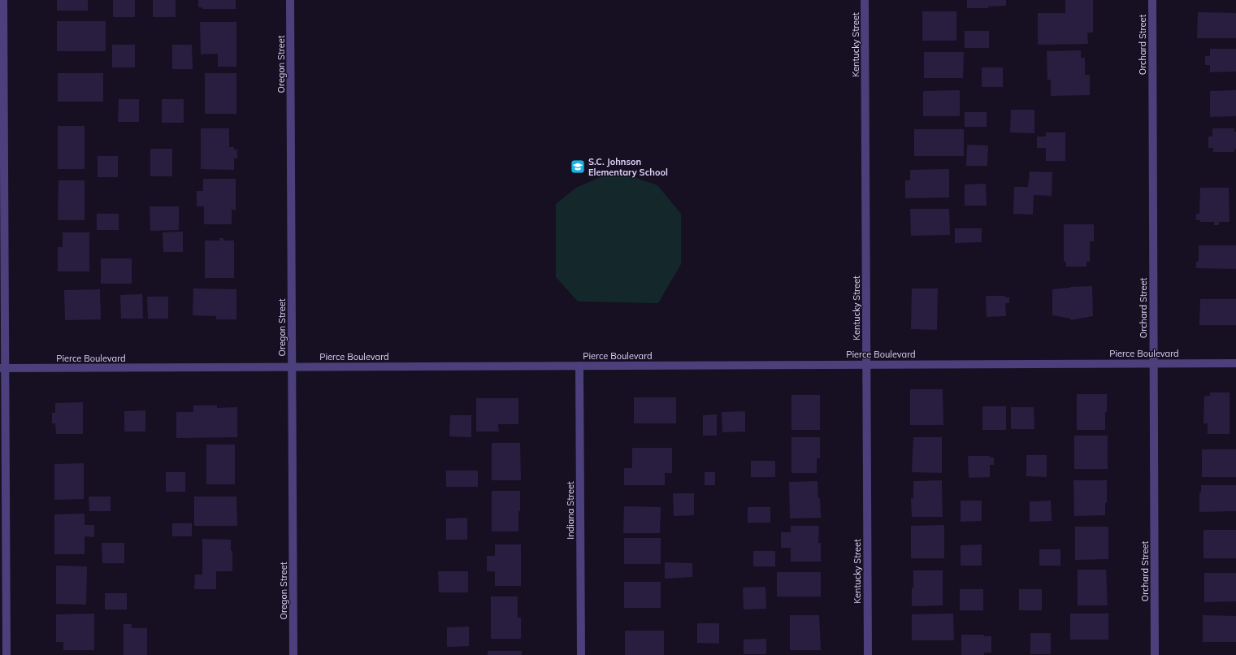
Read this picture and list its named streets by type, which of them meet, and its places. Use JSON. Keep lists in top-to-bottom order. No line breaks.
{"streets":{"street":["Kentucky Street","Orchard Street","Oregon Street","Pierce Boulevard","Indiana Street"]},"crossings":[["Kentucky Street","Pierce Boulevard"],["Orchard Street","Pierce Boulevard"],["Oregon Street","Pierce Boulevard"],["Pierce Boulevard","Indiana Street"]],"places":{"school or university":["S.C. Johnson Elementary School"]}}
